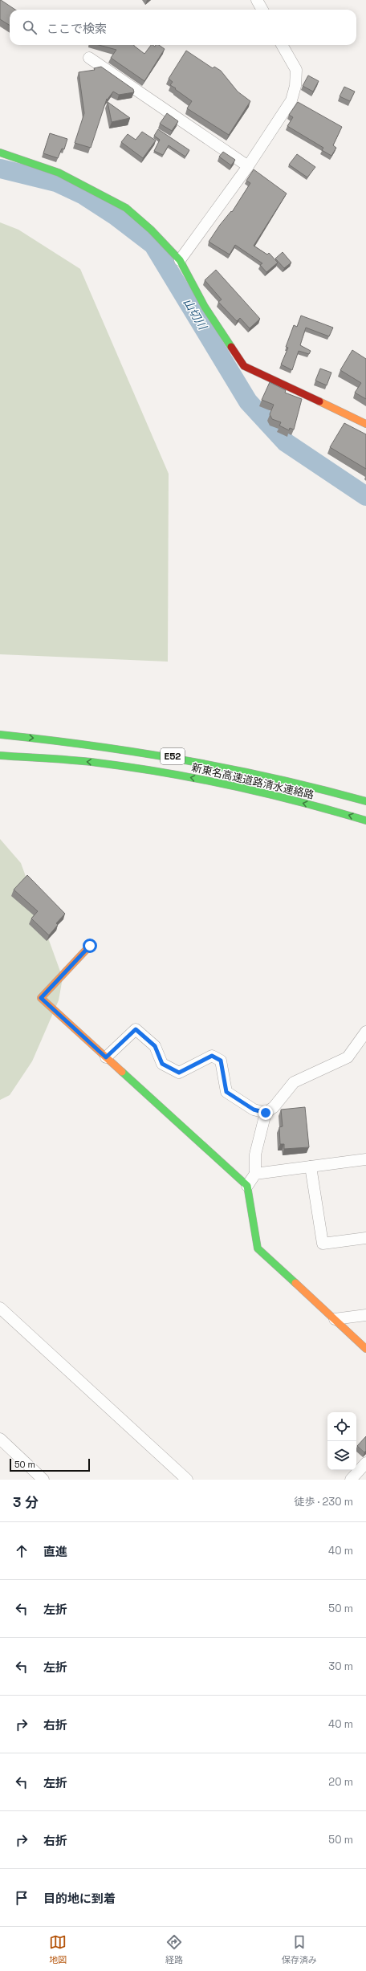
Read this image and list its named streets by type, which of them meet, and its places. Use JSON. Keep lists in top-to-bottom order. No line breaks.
{"streets":{"main road":["E52","新東名高速道路清水連絡路"]},"water":["山切川"],"scale_bar":"50 m","page":{"search":"ここで検索","scale":"50 m","heading":["3 分","徒歩 · 230 m"],"list":[["直進","40 m"],["左折","50 m"],["左折","30 m"],["右折","40 m"],["左折","20 m"],["右折","50 m"],"目的地に到着"],"nav":["地図","経路","保存済み"]}}
